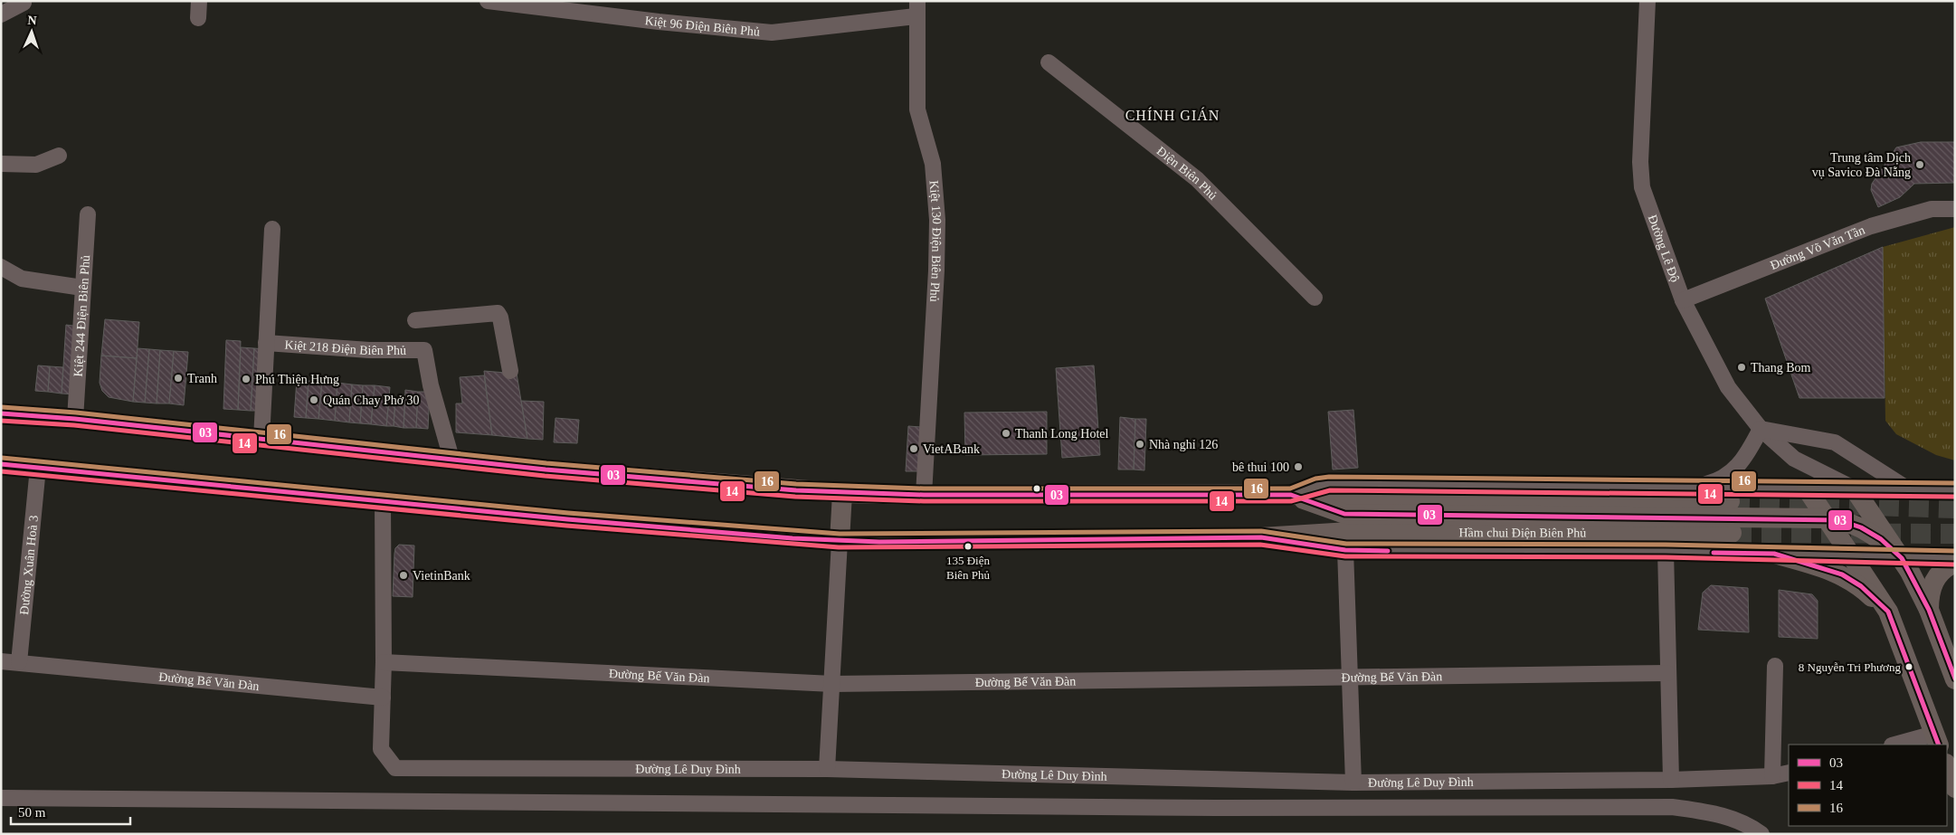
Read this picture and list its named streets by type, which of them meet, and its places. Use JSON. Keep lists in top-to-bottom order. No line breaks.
{"streets":{"main road":["Hầm chui Điện Biên Phủ"],"street":["Kiệt 96 Điện Biên Phủ","Điện Biên Phủ","Kiệt 130 Điện Biên Phủ","Đường Võ Văn Tần","Đường Lê Độ","Kiệt 244 Điện Biên Phủ","Kiệt 218 Điện Biên Phủ","Đường Xuân Hoà 3","Đường Bế Văn Đàn","Đường Lê Duy Đình"]},"crossings":[["Kiệt 96 Điện Biên Phủ","Kiệt 130 Điện Biên Phủ"],["Đường Võ Văn Tần","Đường Lê Độ"],["Hầm chui Điện Biên Phủ","Đường Xuân Hoà 3"],["Đường Xuân Hoà 3","Đường Bế Văn Đàn"],["Đường Bế Văn Đàn","Đường Lê Duy Đình"]],"districts":["CHÍNH GIÁN"],"places":["Trung tâm Dịch vụ Savico Đà Nẵng","Thang Bom","Tranh","Phú Thiện Hưng","Quán Chay Phở 30","Thanh Long Hotel","Nhà nghỉ 126","VietABank","bê thui 100","135 Điện Biên Phủ","VietinBank","8 Nguyễn Tri Phương"],"lines":["transit line 16","transit line 03","transit line 14"],"legend":["03","14","16"],"scale_bar":"50 m","north":"top"}
